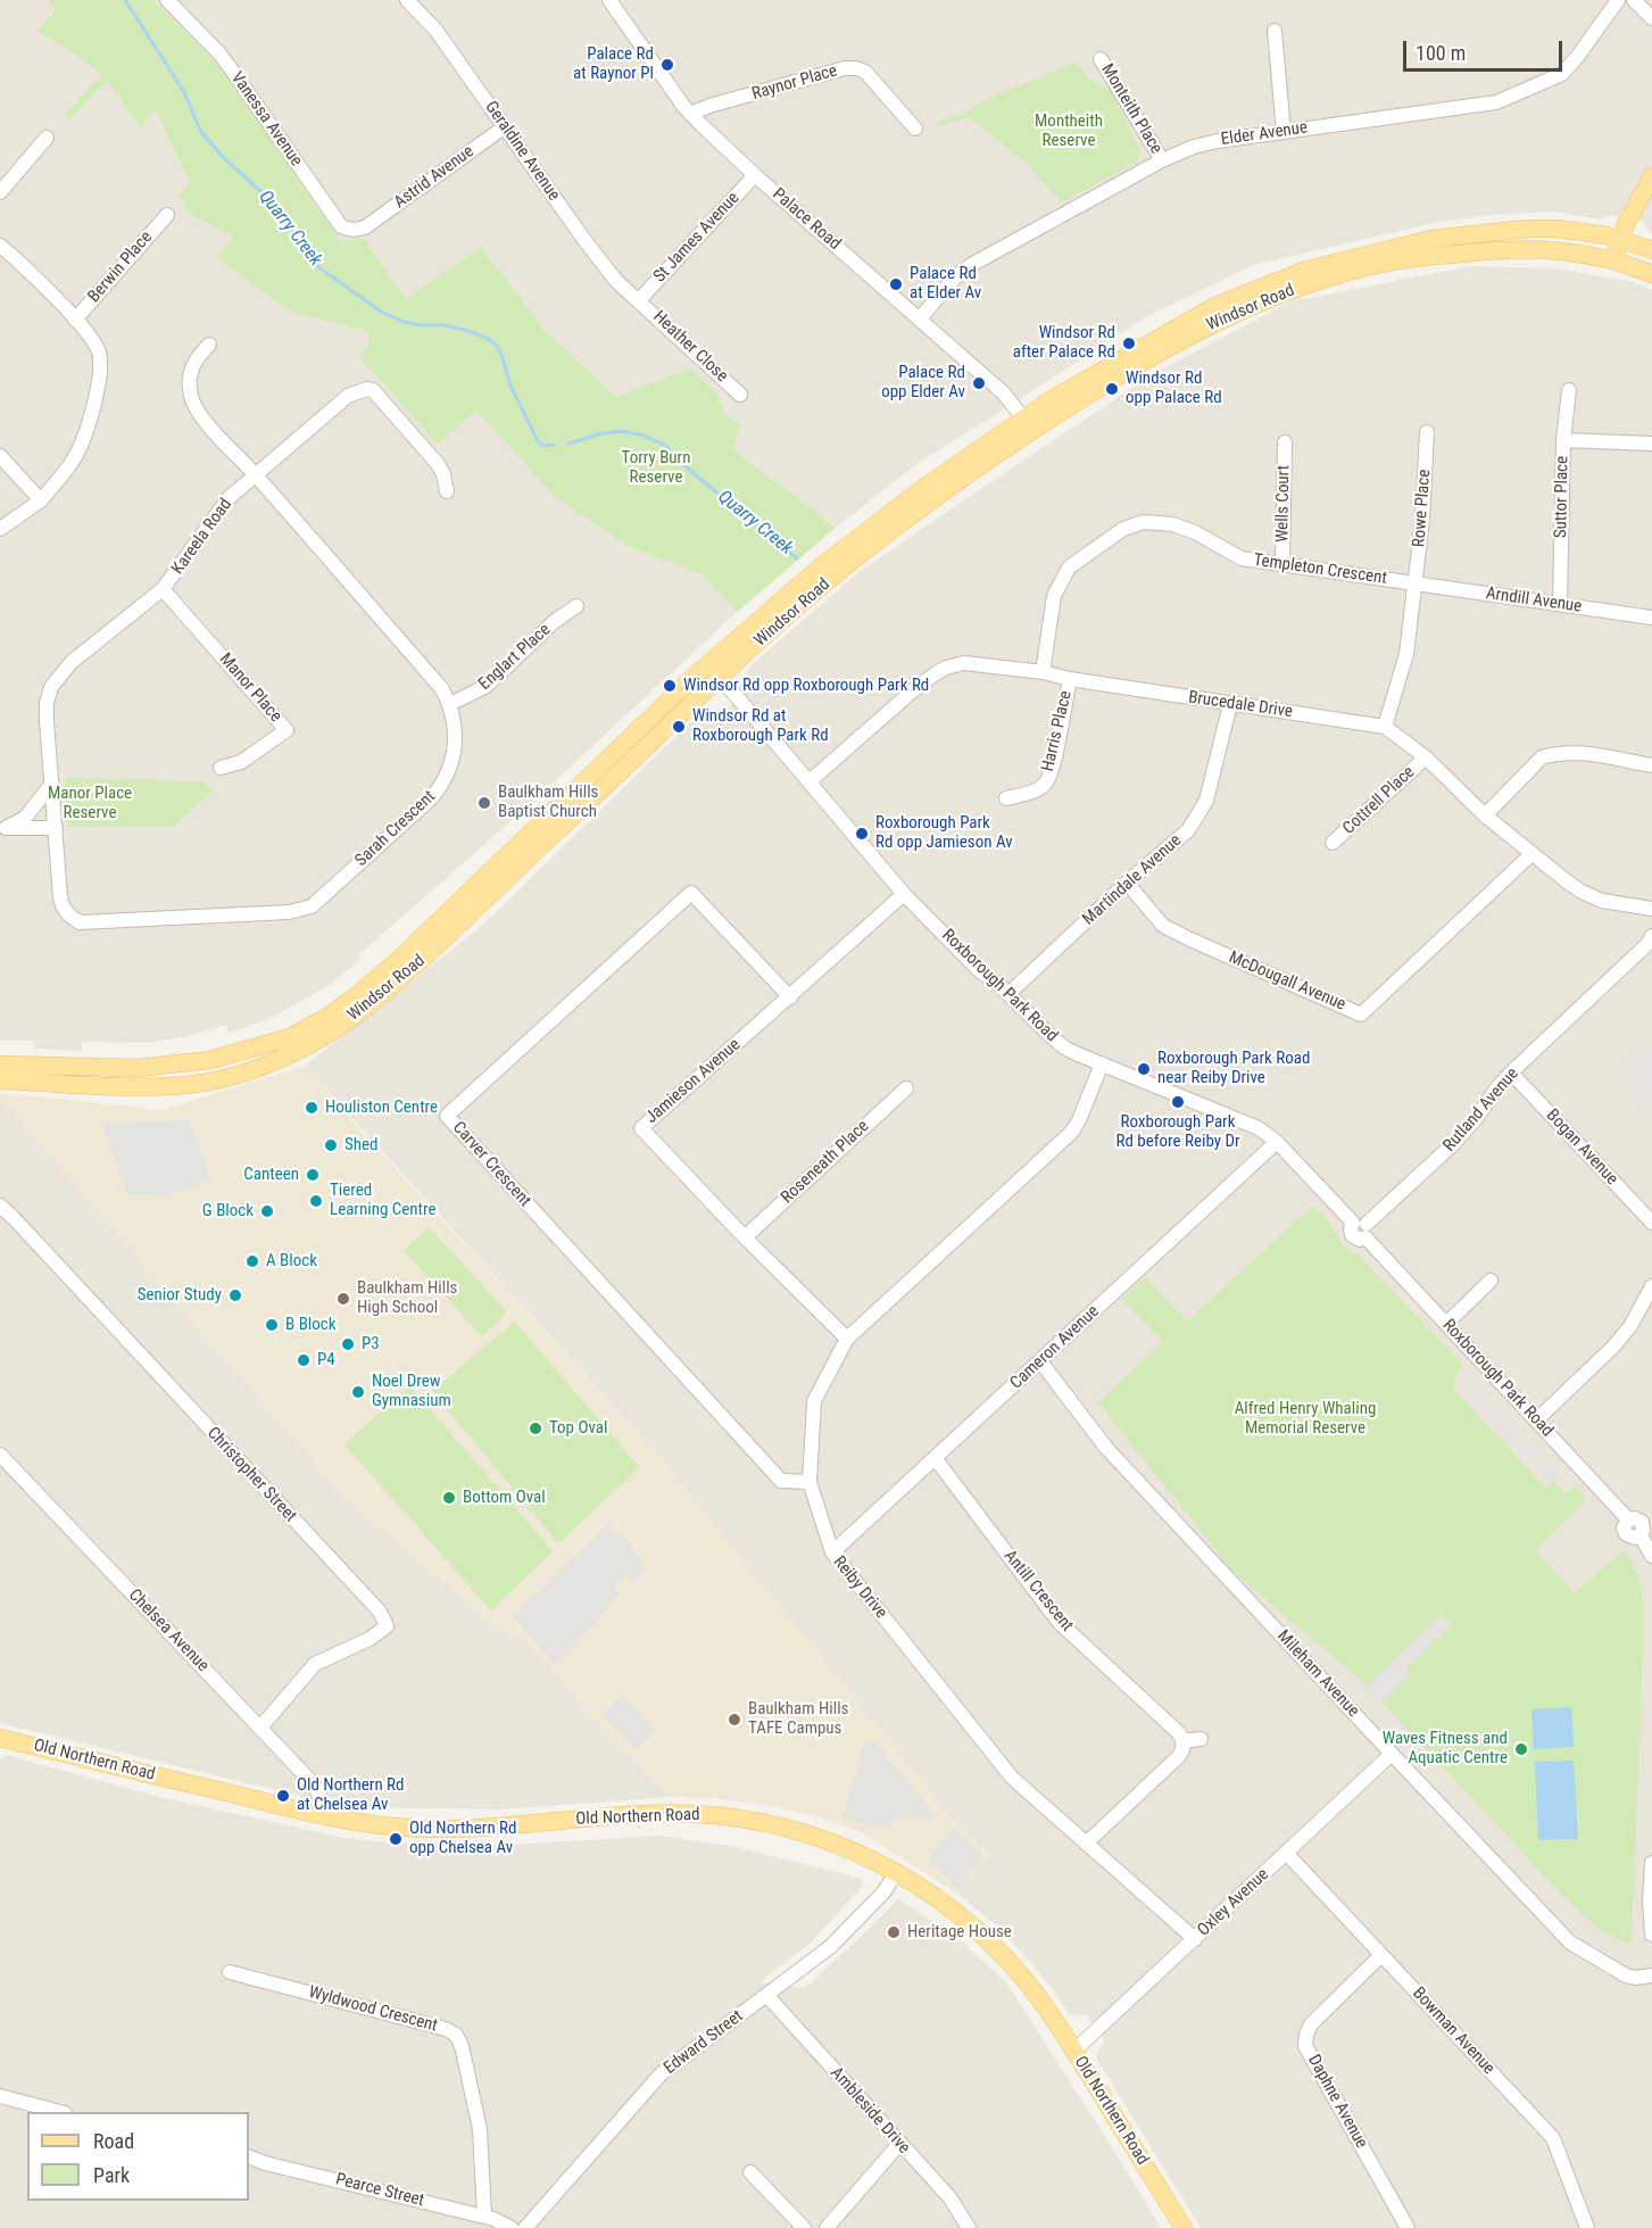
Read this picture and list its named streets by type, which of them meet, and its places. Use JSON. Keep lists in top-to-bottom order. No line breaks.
{"streets":{"main road":["Windsor Road","Old Northern Road"],"street":["Raynor Place","Monteith Place","Vanessa Avenue","Elder Avenue","Geraldine Avenue","Astrid Avenue","Palace Road","St James Avenue","Berwin Place","Heather Close","Suttor Place","Wells Court","Rowe Place","Kareela Road","Templeton Crescent","Arndill Avenue","Englart Place","Manor Place","Brucedale Drive","Harris Place","Cottrell Place","Sarah Crescent","Martindale Avenue","McDougall Avenue","Roxborough Park Road","Jamieson Avenue","Rutland Avenue","Bogan Avenue","Roseneath Place","Carver Crescent","Cameron Avenue","Christopher Street","Reiby Drive","Antill Crescent","Chelsea Avenue","Mileham Avenue","Oxley Avenue","Wyldwood Crescent","Bowman Avenue","Edward Street","Daphne Avenue","Ambleside Drive","Pearce Street"]},"crossings":[["Raynor Place","Palace Road"],["Monteith Place","Elder Avenue"],["Vanessa Avenue","Astrid Avenue"],["Elder Avenue","Palace Road"],["Geraldine Avenue","Astrid Avenue"],["Geraldine Avenue","St James Avenue"],["Geraldine Avenue","Heather Close"],["Palace Road","St James Avenue"],["Palace Road","Windsor Road"],["St James Avenue","Heather Close"],["Windsor Road","Roxborough Park Road"],["Suttor Place","Arndill Avenue"],["Wells Court","Templeton Crescent"],["Rowe Place","Templeton Crescent"],["Rowe Place","Arndill Avenue"],["Rowe Place","Brucedale Drive"],["Kareela Road","Manor Place"],["Kareela Road","Sarah Crescent"],["Templeton Crescent","Arndill Avenue"],["Templeton Crescent","Brucedale Drive"],["Englart Place","Sarah Crescent"],["Brucedale Drive","Harris Place"],["Brucedale Drive","Cottrell Place"],["Brucedale Drive","Martindale Avenue"],["Brucedale Drive","McDougall Avenue"],["Brucedale Drive","Roxborough Park Road"],["Martindale Avenue","McDougall Avenue"],["Martindale Avenue","Roxborough Park Road"],["Roxborough Park Road","Jamieson Avenue"],["Roxborough Park Road","Rutland Avenue"],["Roxborough Park Road","Cameron Avenue"],["Roxborough Park Road","Reiby Drive"],["Jamieson Avenue","Roseneath Place"],["Jamieson Avenue","Carver Crescent"],["Jamieson Avenue","Reiby Drive"],["Rutland Avenue","Bogan Avenue"],["Carver Crescent","Reiby Drive"],["Cameron Avenue","Reiby Drive"],["Cameron Avenue","Antill Crescent"],["Cameron Avenue","Mileham Avenue"],["Christopher Street","Chelsea Avenue"],["Reiby Drive","Oxley Avenue"],["Chelsea Avenue","Old Northern Road"],["Mileham Avenue","Oxley Avenue"],["Old Northern Road","Oxley Avenue"],["Old Northern Road","Edward Street"],["Oxley Avenue","Bowman Avenue"],["Wyldwood Crescent","Pearce Street"],["Bowman Avenue","Daphne Avenue"],["Edward Street","Ambleside Drive"]],"water":["Quarry Creek"],"parks":["Montheith Reserve","Torry Burn Reserve","Manor Place Reserve","Alfred Henry Whaling Memorial Reserve"],"places":["Palace Rd at Raynor Pl","Palace Rd at Elder Av","Windsor Rd after Palace Rd","Palace Rd opp Elder Av","Windsor Rd opp Palace Rd","Windsor Rd opp Roxborough Park Rd","Windsor Rd at Roxborough Park Rd","Baulkham Hills Baptist Church","Roxborough Park Rd opp Jamieson Av","Roxborough Park Road near Reiby Drive","Roxborough Park Rd before Reiby Dr","Houliston Centre","Shed","Canteen","Tiered Learning Centre","G Block","A Block","Senior Study","Baulkham Hills High School","B Block","P3","P4","Noel Drew Gymnasium","Top Oval","Bottom Oval","Baulkham Hills TAFE Campus","Waves Fitness and Aquatic Centre","Old Northern Rd at Chelsea Av","Old Northern Rd opp Chelsea Av","Heritage House"],"legend":["Road","Park"],"scale_bar":"100 m"}
